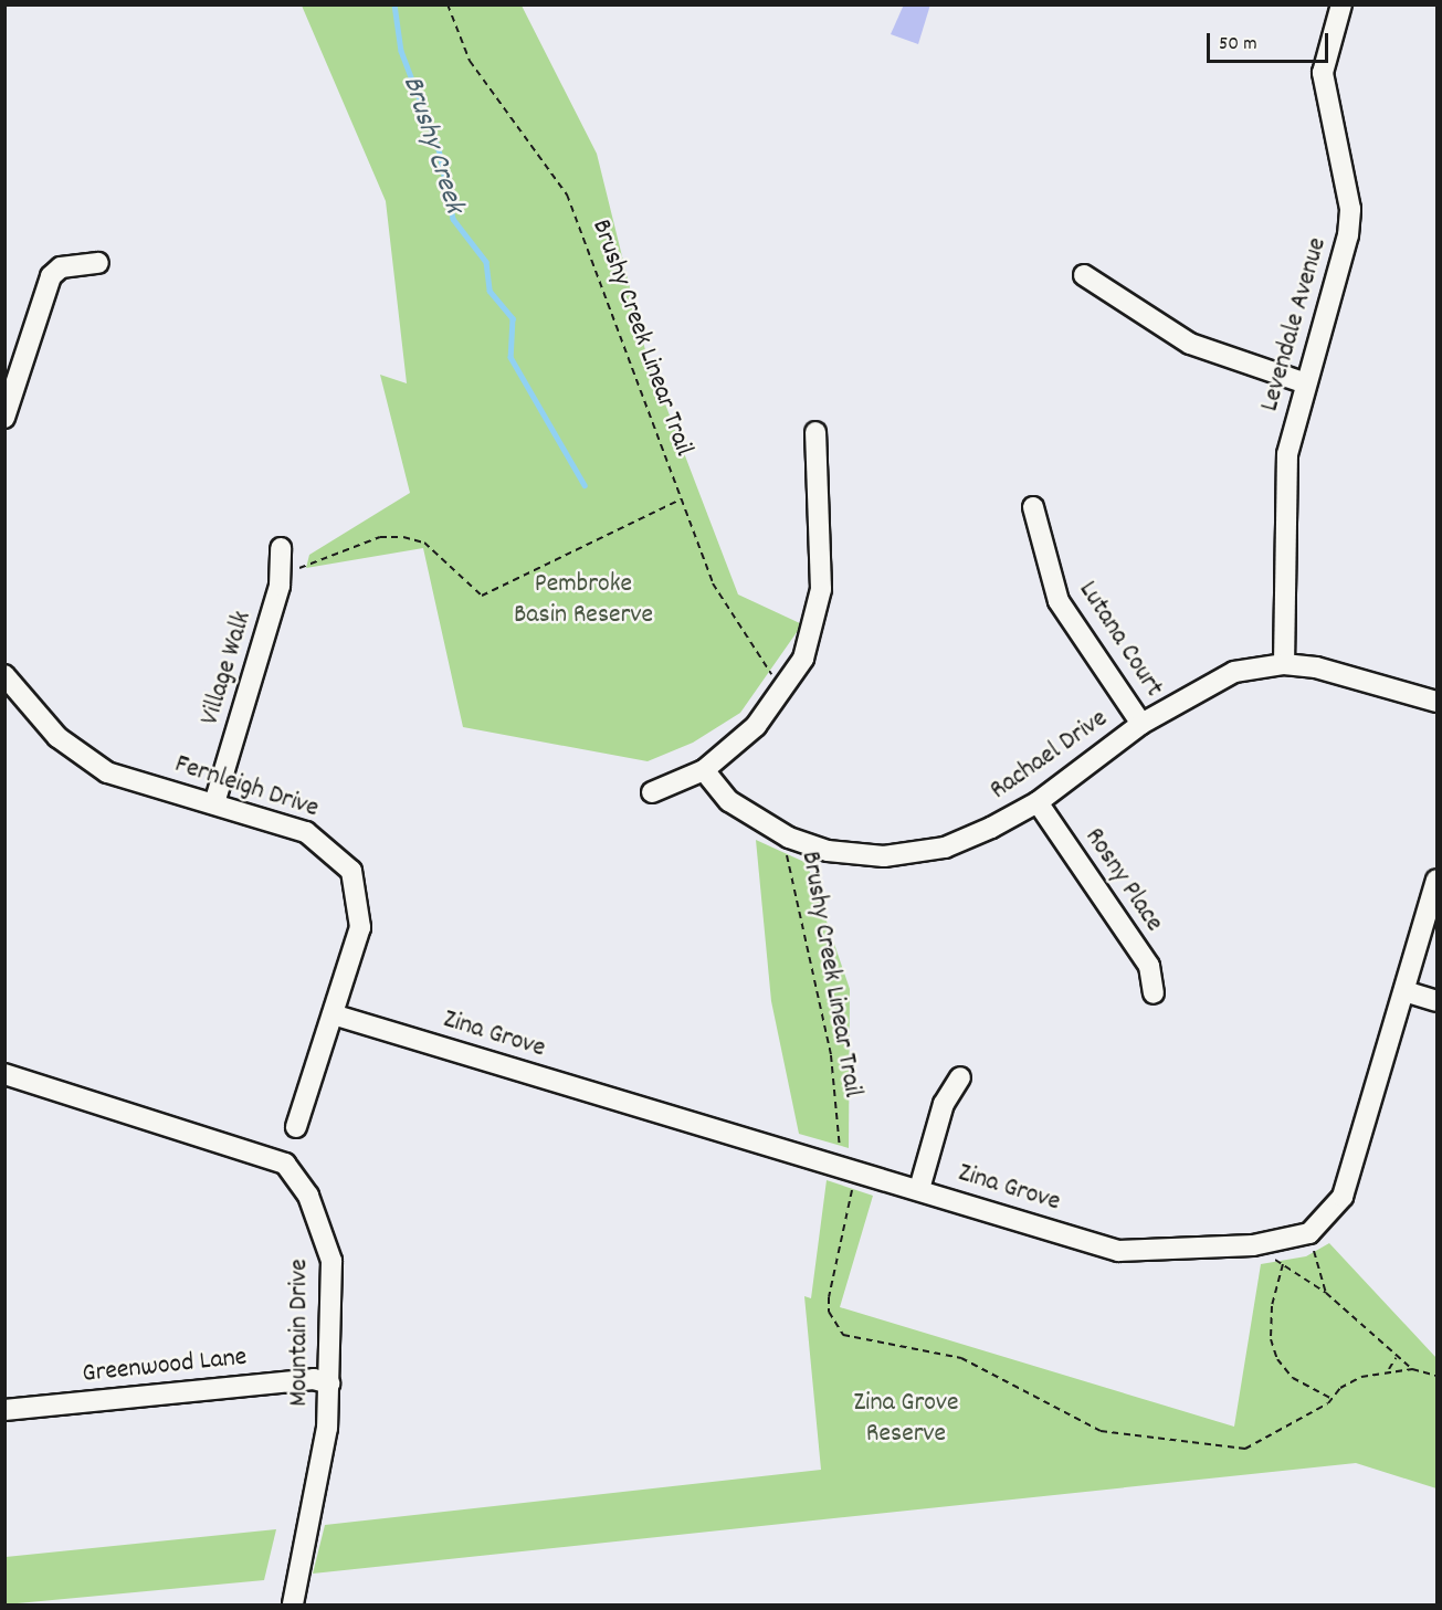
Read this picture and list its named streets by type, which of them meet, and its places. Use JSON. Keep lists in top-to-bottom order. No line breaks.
{"streets":{"street":["Levendale Avenue","Lutana Court","Village Walk","Rachael Drive","Fernleigh Drive","Rosny Place","Zina Grove","Mountain Drive","Greenwood Lane"],"path":["Brushy Creek Linear Trail"]},"crossings":[["Levendale Avenue","Rachael Drive"],["Brushy Creek Linear Trail","Rachael Drive"],["Brushy Creek Linear Trail","Zina Grove"],["Lutana Court","Rachael Drive"],["Village Walk","Fernleigh Drive"],["Rachael Drive","Rosny Place"],["Fernleigh Drive","Zina Grove"],["Mountain Drive","Greenwood Lane"]],"water":["Brushy Creek"],"parks":["Pembroke Basin Reserve","Zina Grove Reserve"],"scale_bar":"50 m"}
